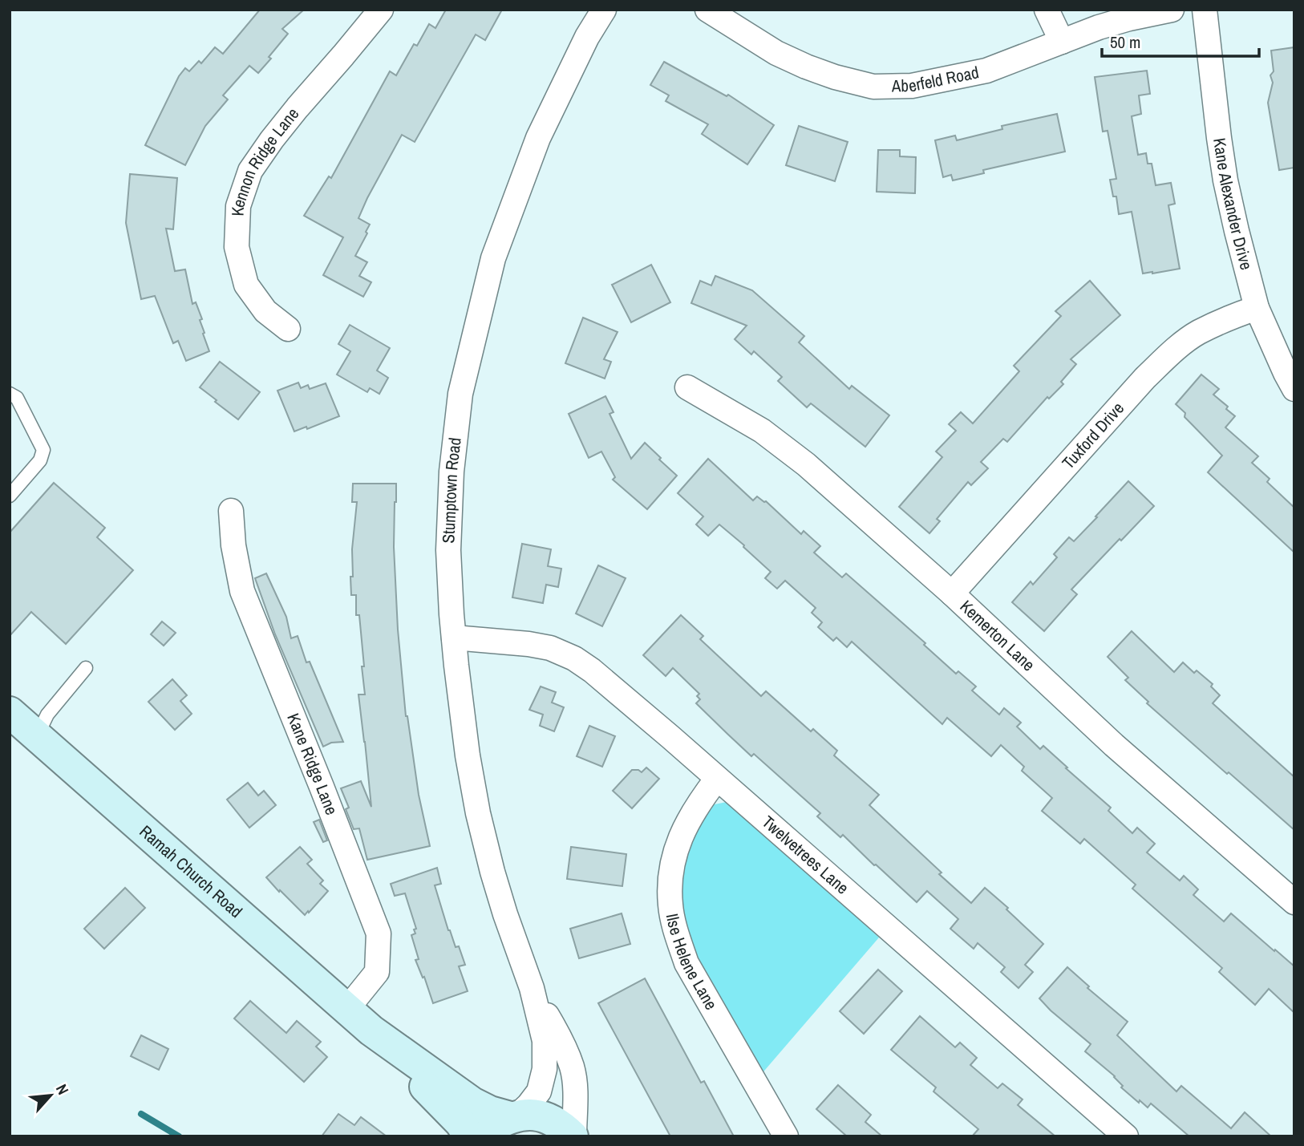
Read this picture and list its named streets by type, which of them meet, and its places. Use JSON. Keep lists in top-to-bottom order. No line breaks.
{"streets":{"main road":["Ramah Church Road"],"street":["Aberfeld Road","Kennon Ridge Lane","Kane Alexander Drive","Tuxford Drive","Stumptown Road","Kemerton Lane","Kane Ridge Lane","Twelvetrees Lane","Ilse Helene Lane"]},"crossings":[["Kane Alexander Drive","Tuxford Drive"],["Tuxford Drive","Kemerton Lane"],["Stumptown Road","Twelvetrees Lane"],["Stumptown Road","Ramah Church Road"],["Kane Ridge Lane","Ramah Church Road"],["Twelvetrees Lane","Ilse Helene Lane"]],"scale_bar":"50 m","north":"top right"}
